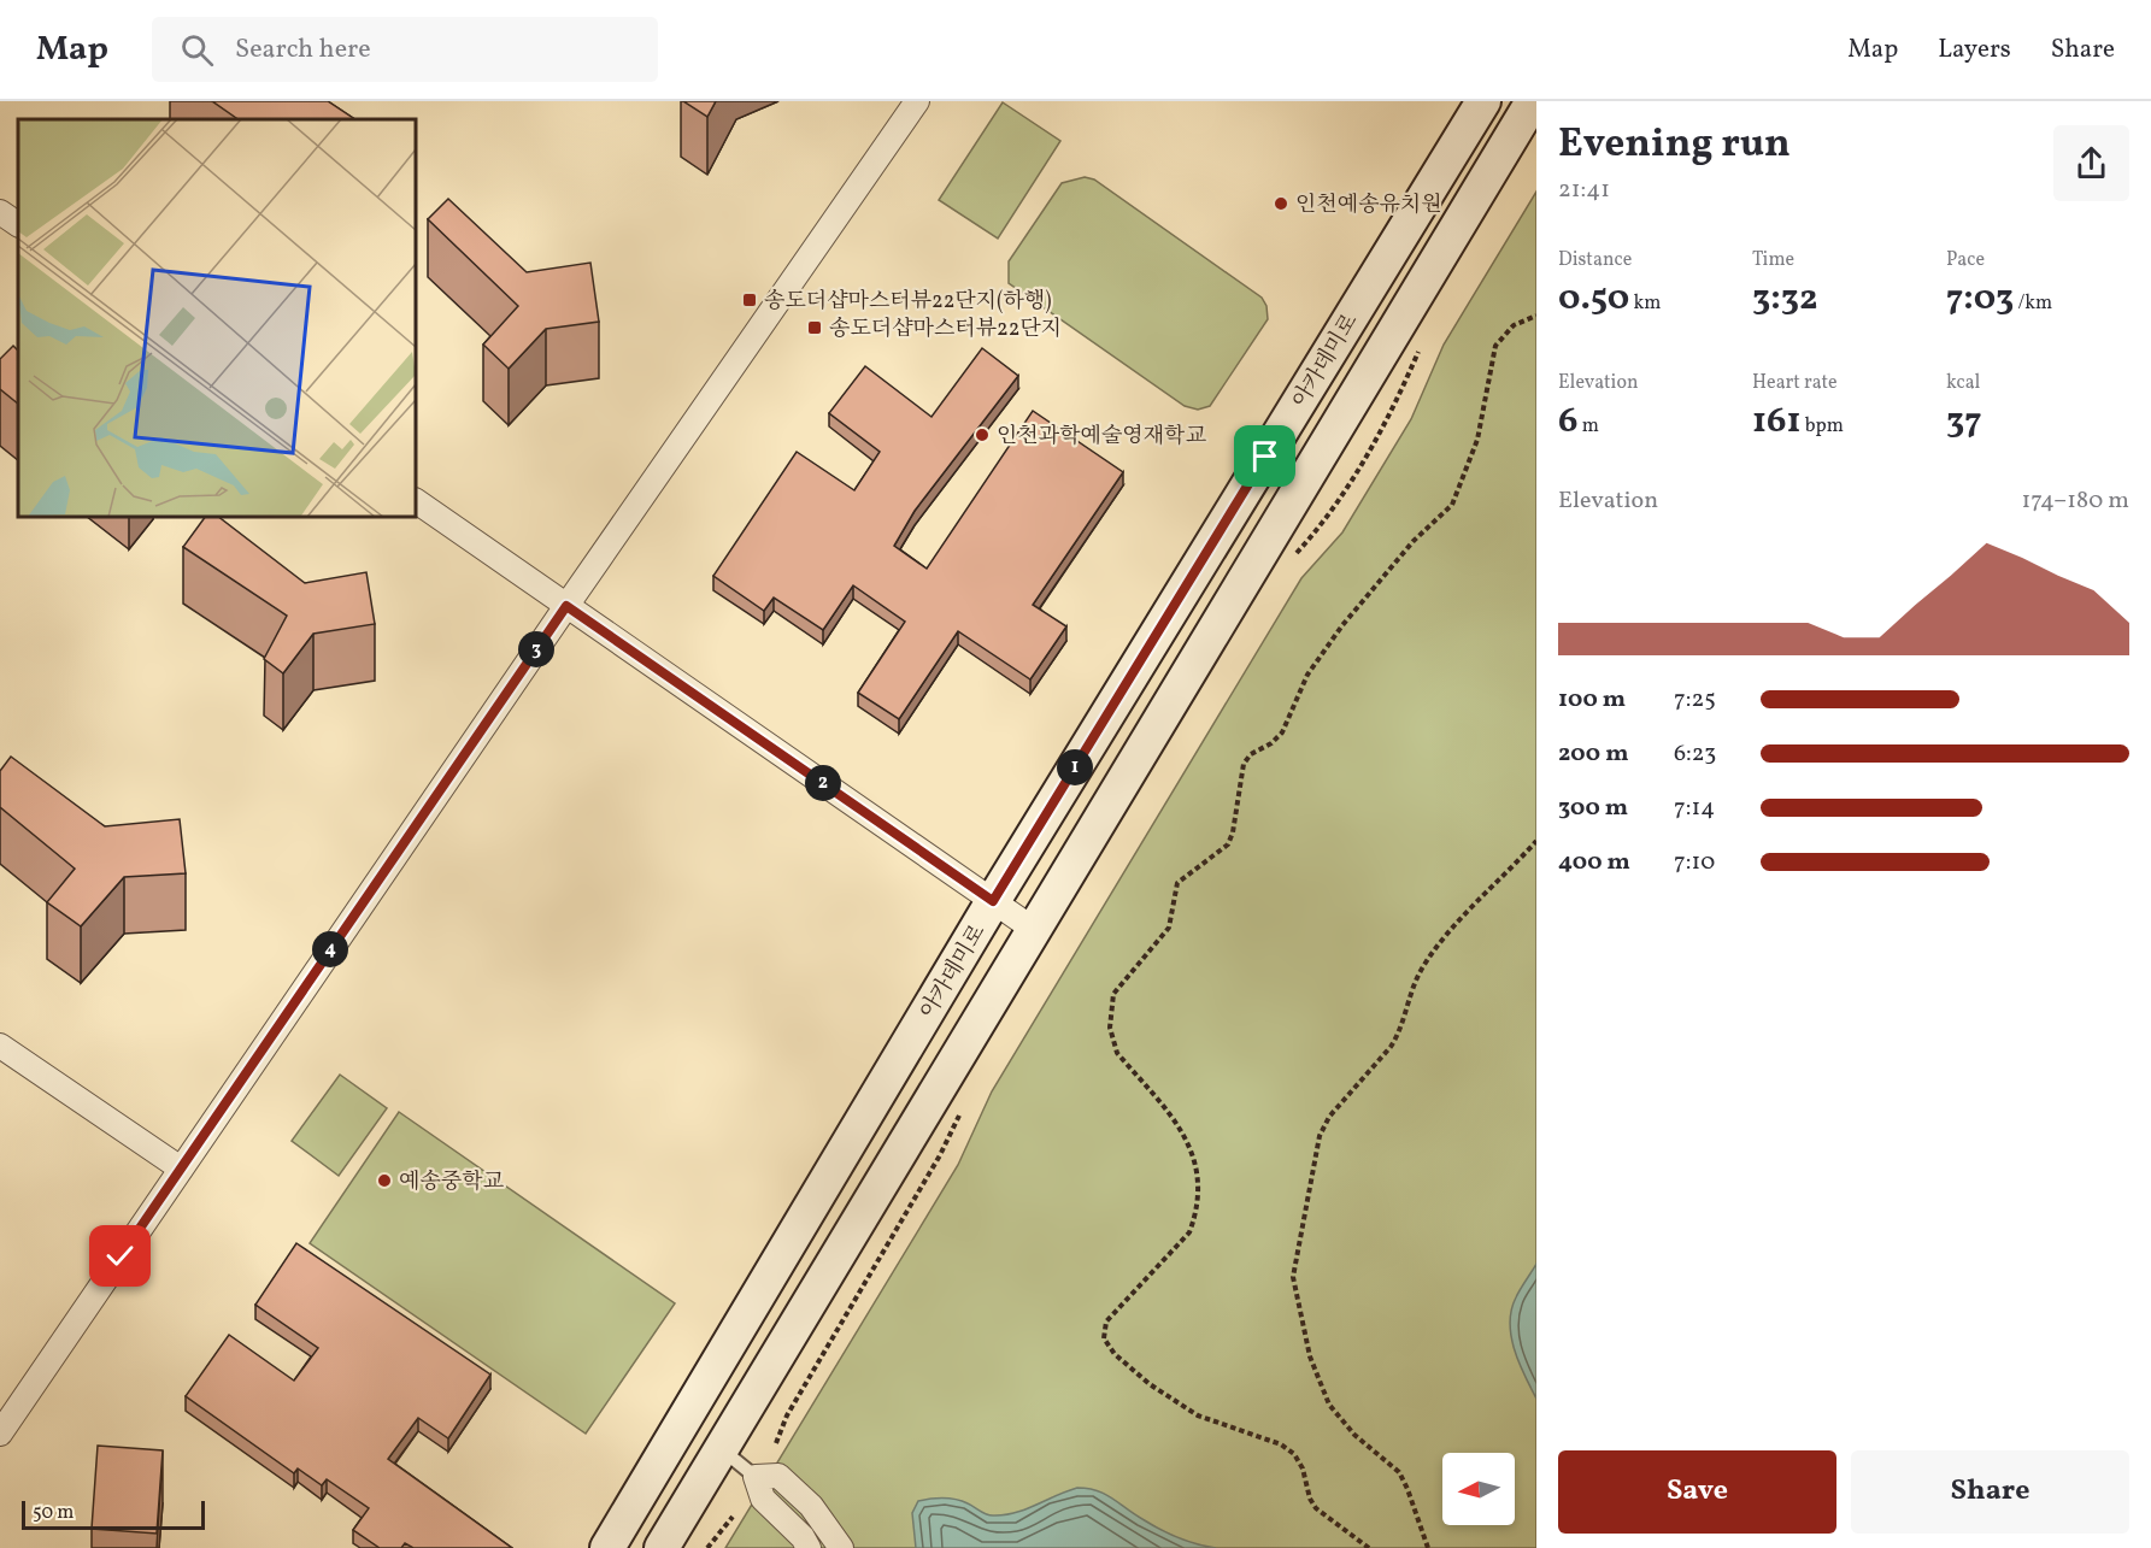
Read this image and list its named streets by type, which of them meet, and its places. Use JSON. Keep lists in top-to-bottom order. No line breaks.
{"streets":{"main road":["아카데미로"]},"places":{"other":["인천예송유치원","인천과학예술영재학교","예송중학교"],"transit":["송도더샵마스터뷰22단지(하행)","송도더샵마스터뷰22단지"]},"scale_bar":"50 m","north":"left","page":{"header":"Map","search":"Search here","nav":["Map","Layers","Share"],"heading":["Evening run","21:41"],"stats":[["Distance","0.50 km"],["Time","3:32"],["Pace","7:03 /km"],["Elevation","6 m"],["Heart rate","161 bpm"],["kcal","37"]],"chart":["Elevation","174–180 m"],"pins":["3","1","2","4"],"list":[{"name":"100 m","note":"7:25"},{"name":"200 m","note":"6:23"},{"name":"300 m","note":"7:14"},{"name":"400 m","note":"7:10"}],"buttons":["Save","Share"],"scale":"50 m"}}
